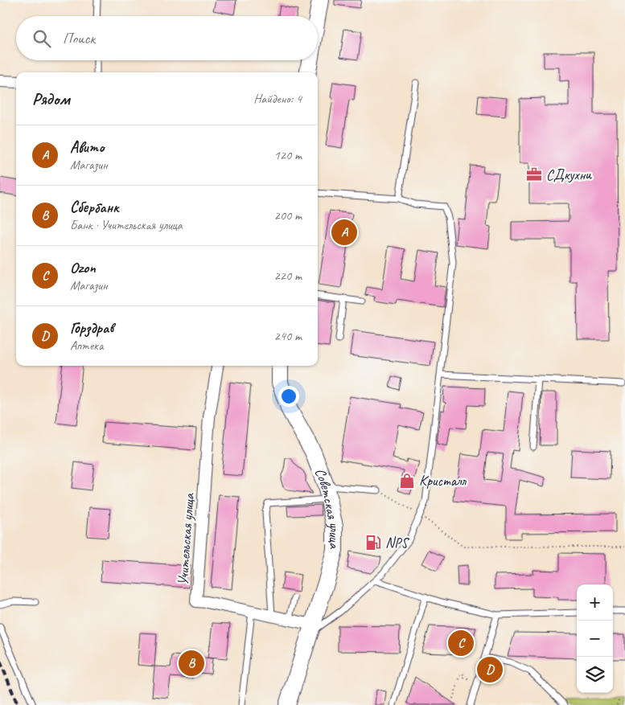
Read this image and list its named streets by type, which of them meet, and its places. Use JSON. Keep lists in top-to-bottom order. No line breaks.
{"streets":{"main road":["Советская улица"],"street":["Учительская улица"]},"crossings":[["Советская улица","Учительская улица"]],"places":{"office":["СДкухни"],"shop":["Кристалл"],"fuel station":["NPS"]},"page":{"search":"Поиск","heading":["Рядом","Найдено: 4"],"list":[{"mark":"A","name":"Авито","note":"Магазин","value":"120 m"},{"mark":"B","name":"Сбербанк","note":"Банк · Учительская улица","value":"200 m"},{"mark":"C","name":"Ozon","note":"Магазин","value":"220 m"},{"mark":"D","name":"Горздрав","note":"Аптека","value":"240 m"}],"pins":["A","C","B","D"],"map_buttons":["+","−"]}}
